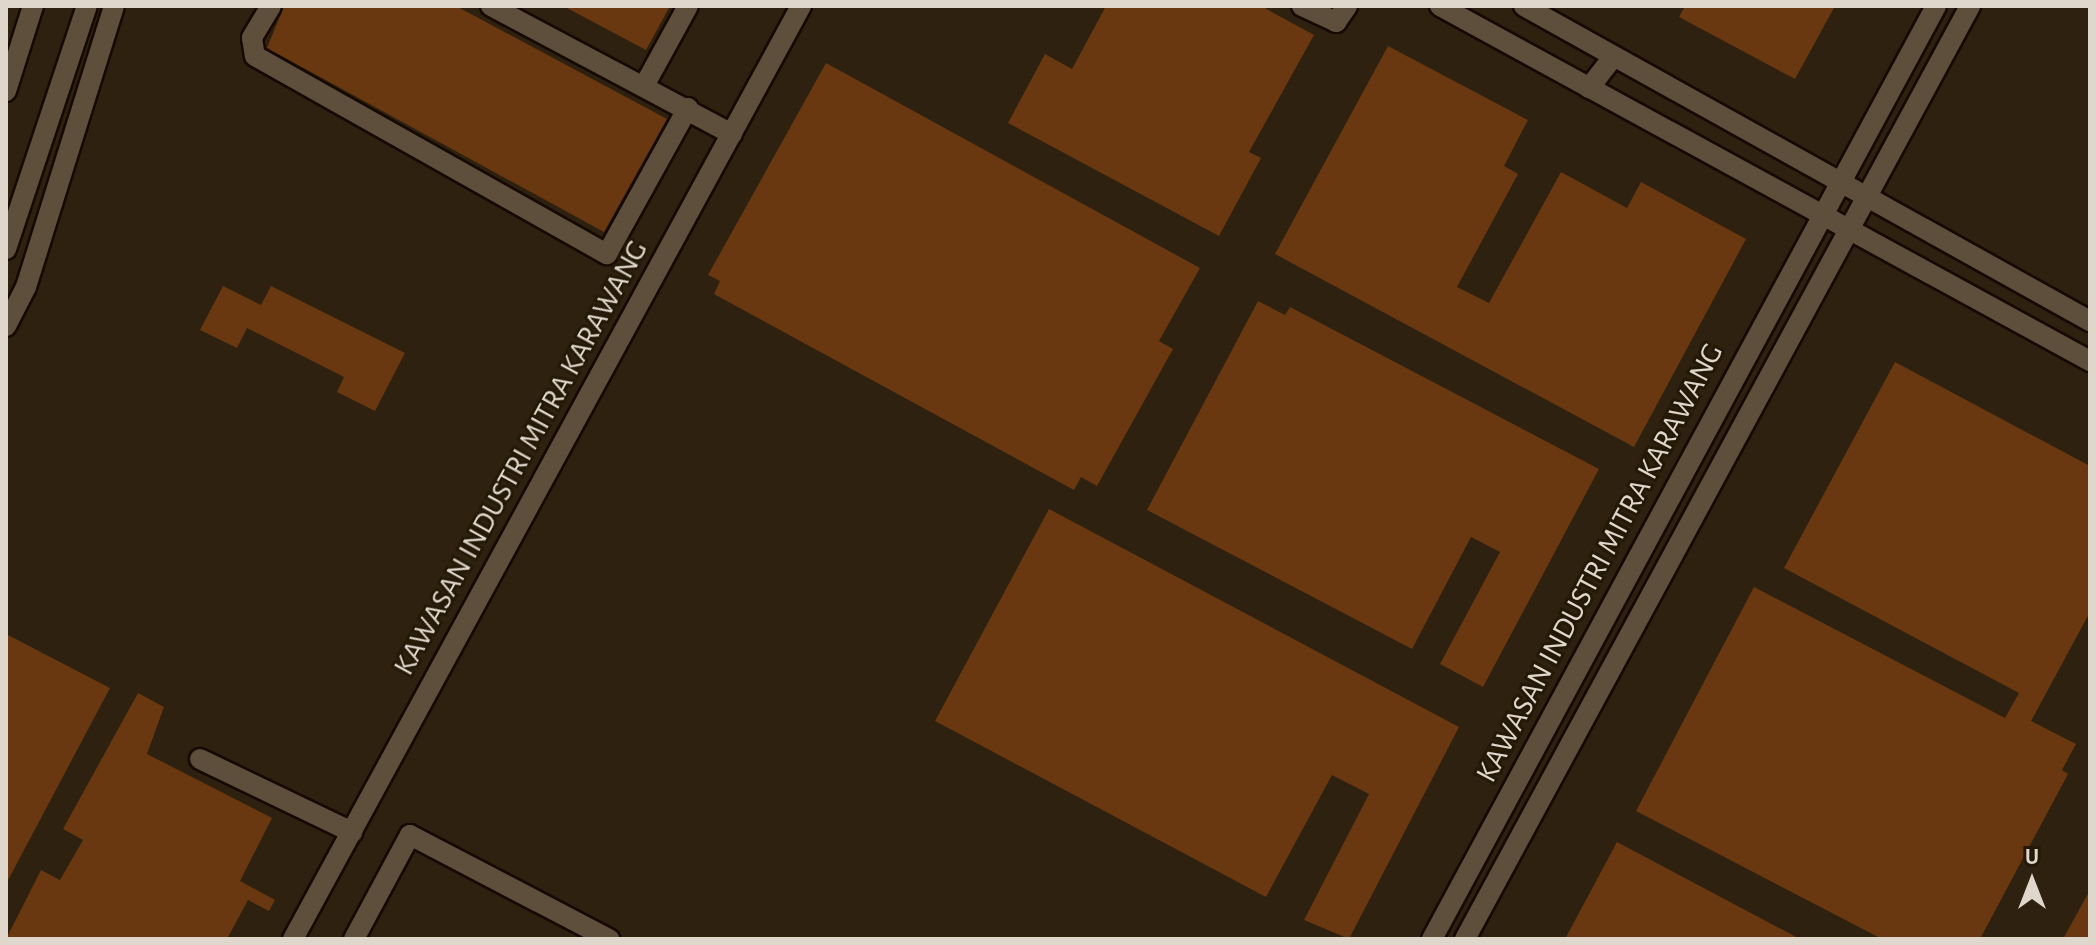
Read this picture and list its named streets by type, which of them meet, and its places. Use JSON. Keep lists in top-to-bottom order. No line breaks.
{"streets":{"street":["KAWASAN INDUSTRI MITRA KARAWANG"]},"north":"top"}
